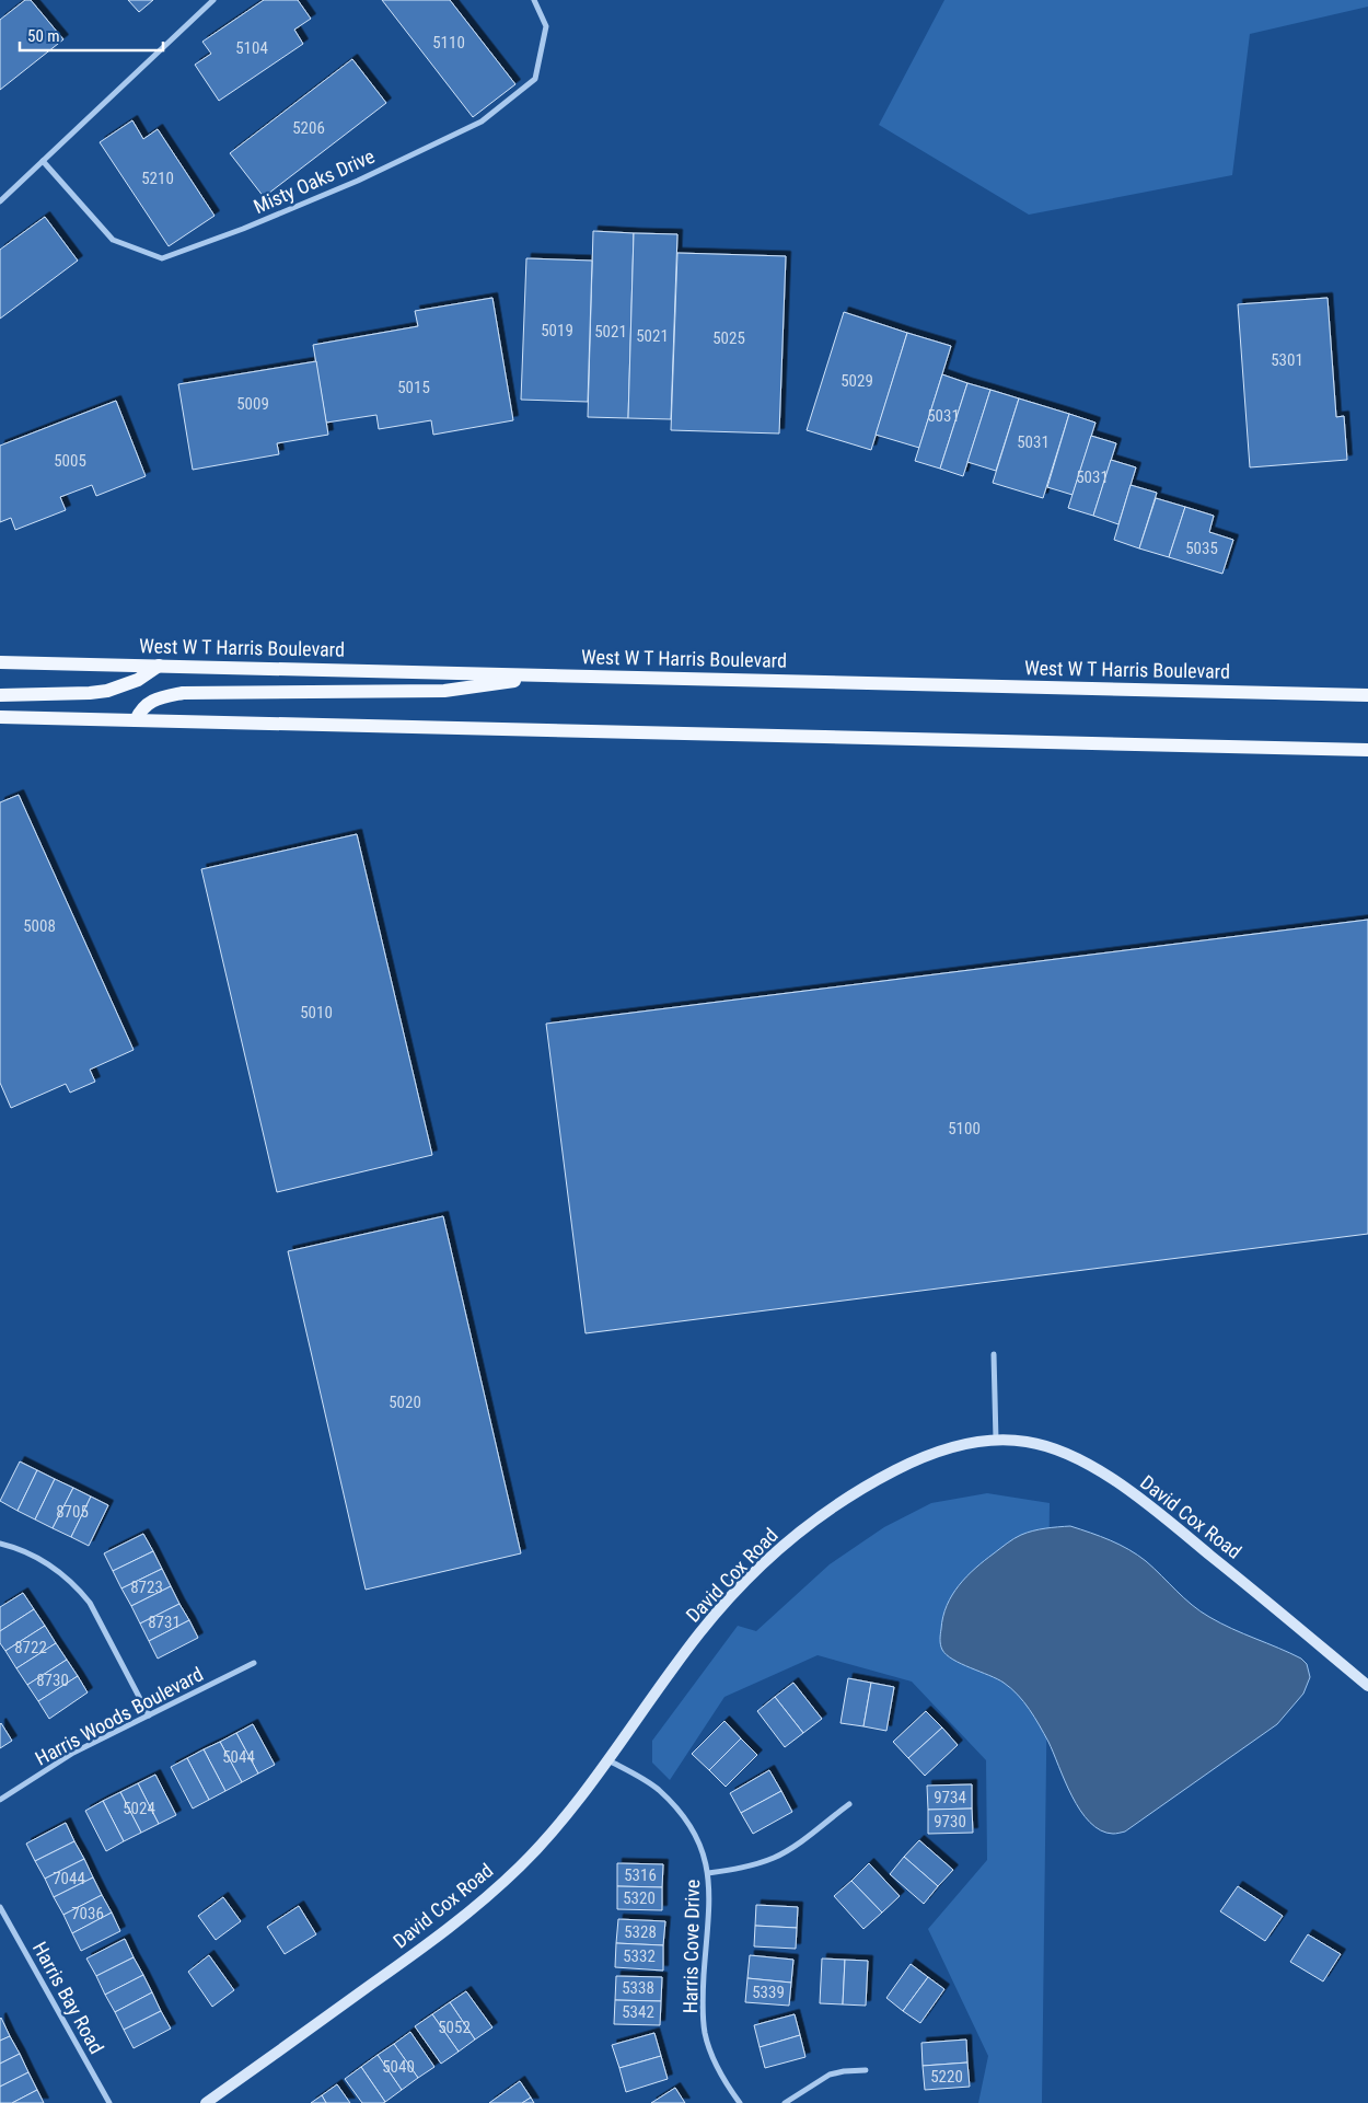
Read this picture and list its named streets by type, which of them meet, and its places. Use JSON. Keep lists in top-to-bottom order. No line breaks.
{"streets":{"main road":["West W T Harris Boulevard","David Cox Road"],"street":["Misty Oaks Drive","Harris Woods Boulevard","Harris Cove Drive","Harris Bay Road"]},"crossings":[["David Cox Road","Harris Cove Drive"]],"house_numbers":["5110","5104","5206","5210","5019","5021","5021","5025","5301","5029","5015","5009","5031","5031","5005","5031","5035","5008","5010","5100","5020","8705","8723","8731","8722","8730","5044","9734","5024","9730","5316","7044","5320","7036","5328","5332","5338","5339","5342","5052","5040","5220"],"scale_bar":"50 m"}
